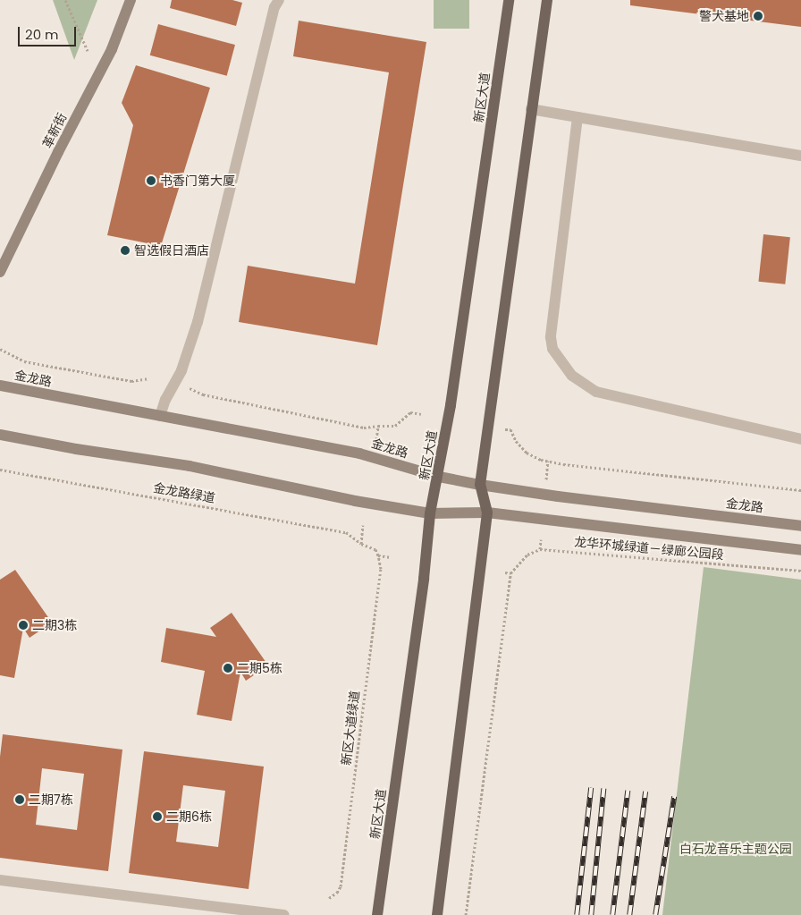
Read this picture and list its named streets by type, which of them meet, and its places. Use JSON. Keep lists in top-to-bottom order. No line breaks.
{"streets":{"main road":["新区大道","革新街","金龙路"],"path":["金龙路绿道","龙华环城绿道－绿廊公园段","新区大道绿道"]},"crossings":[["新区大道","金龙路"],["金龙路绿道","新区大道绿道"]],"parks":["白石龙音乐主题公园"],"places":["警犬基地","书香门第大厦","智选假日酒店","二期3栋","二期5栋","二期7栋","二期6栋"],"scale_bar":"20 m"}
